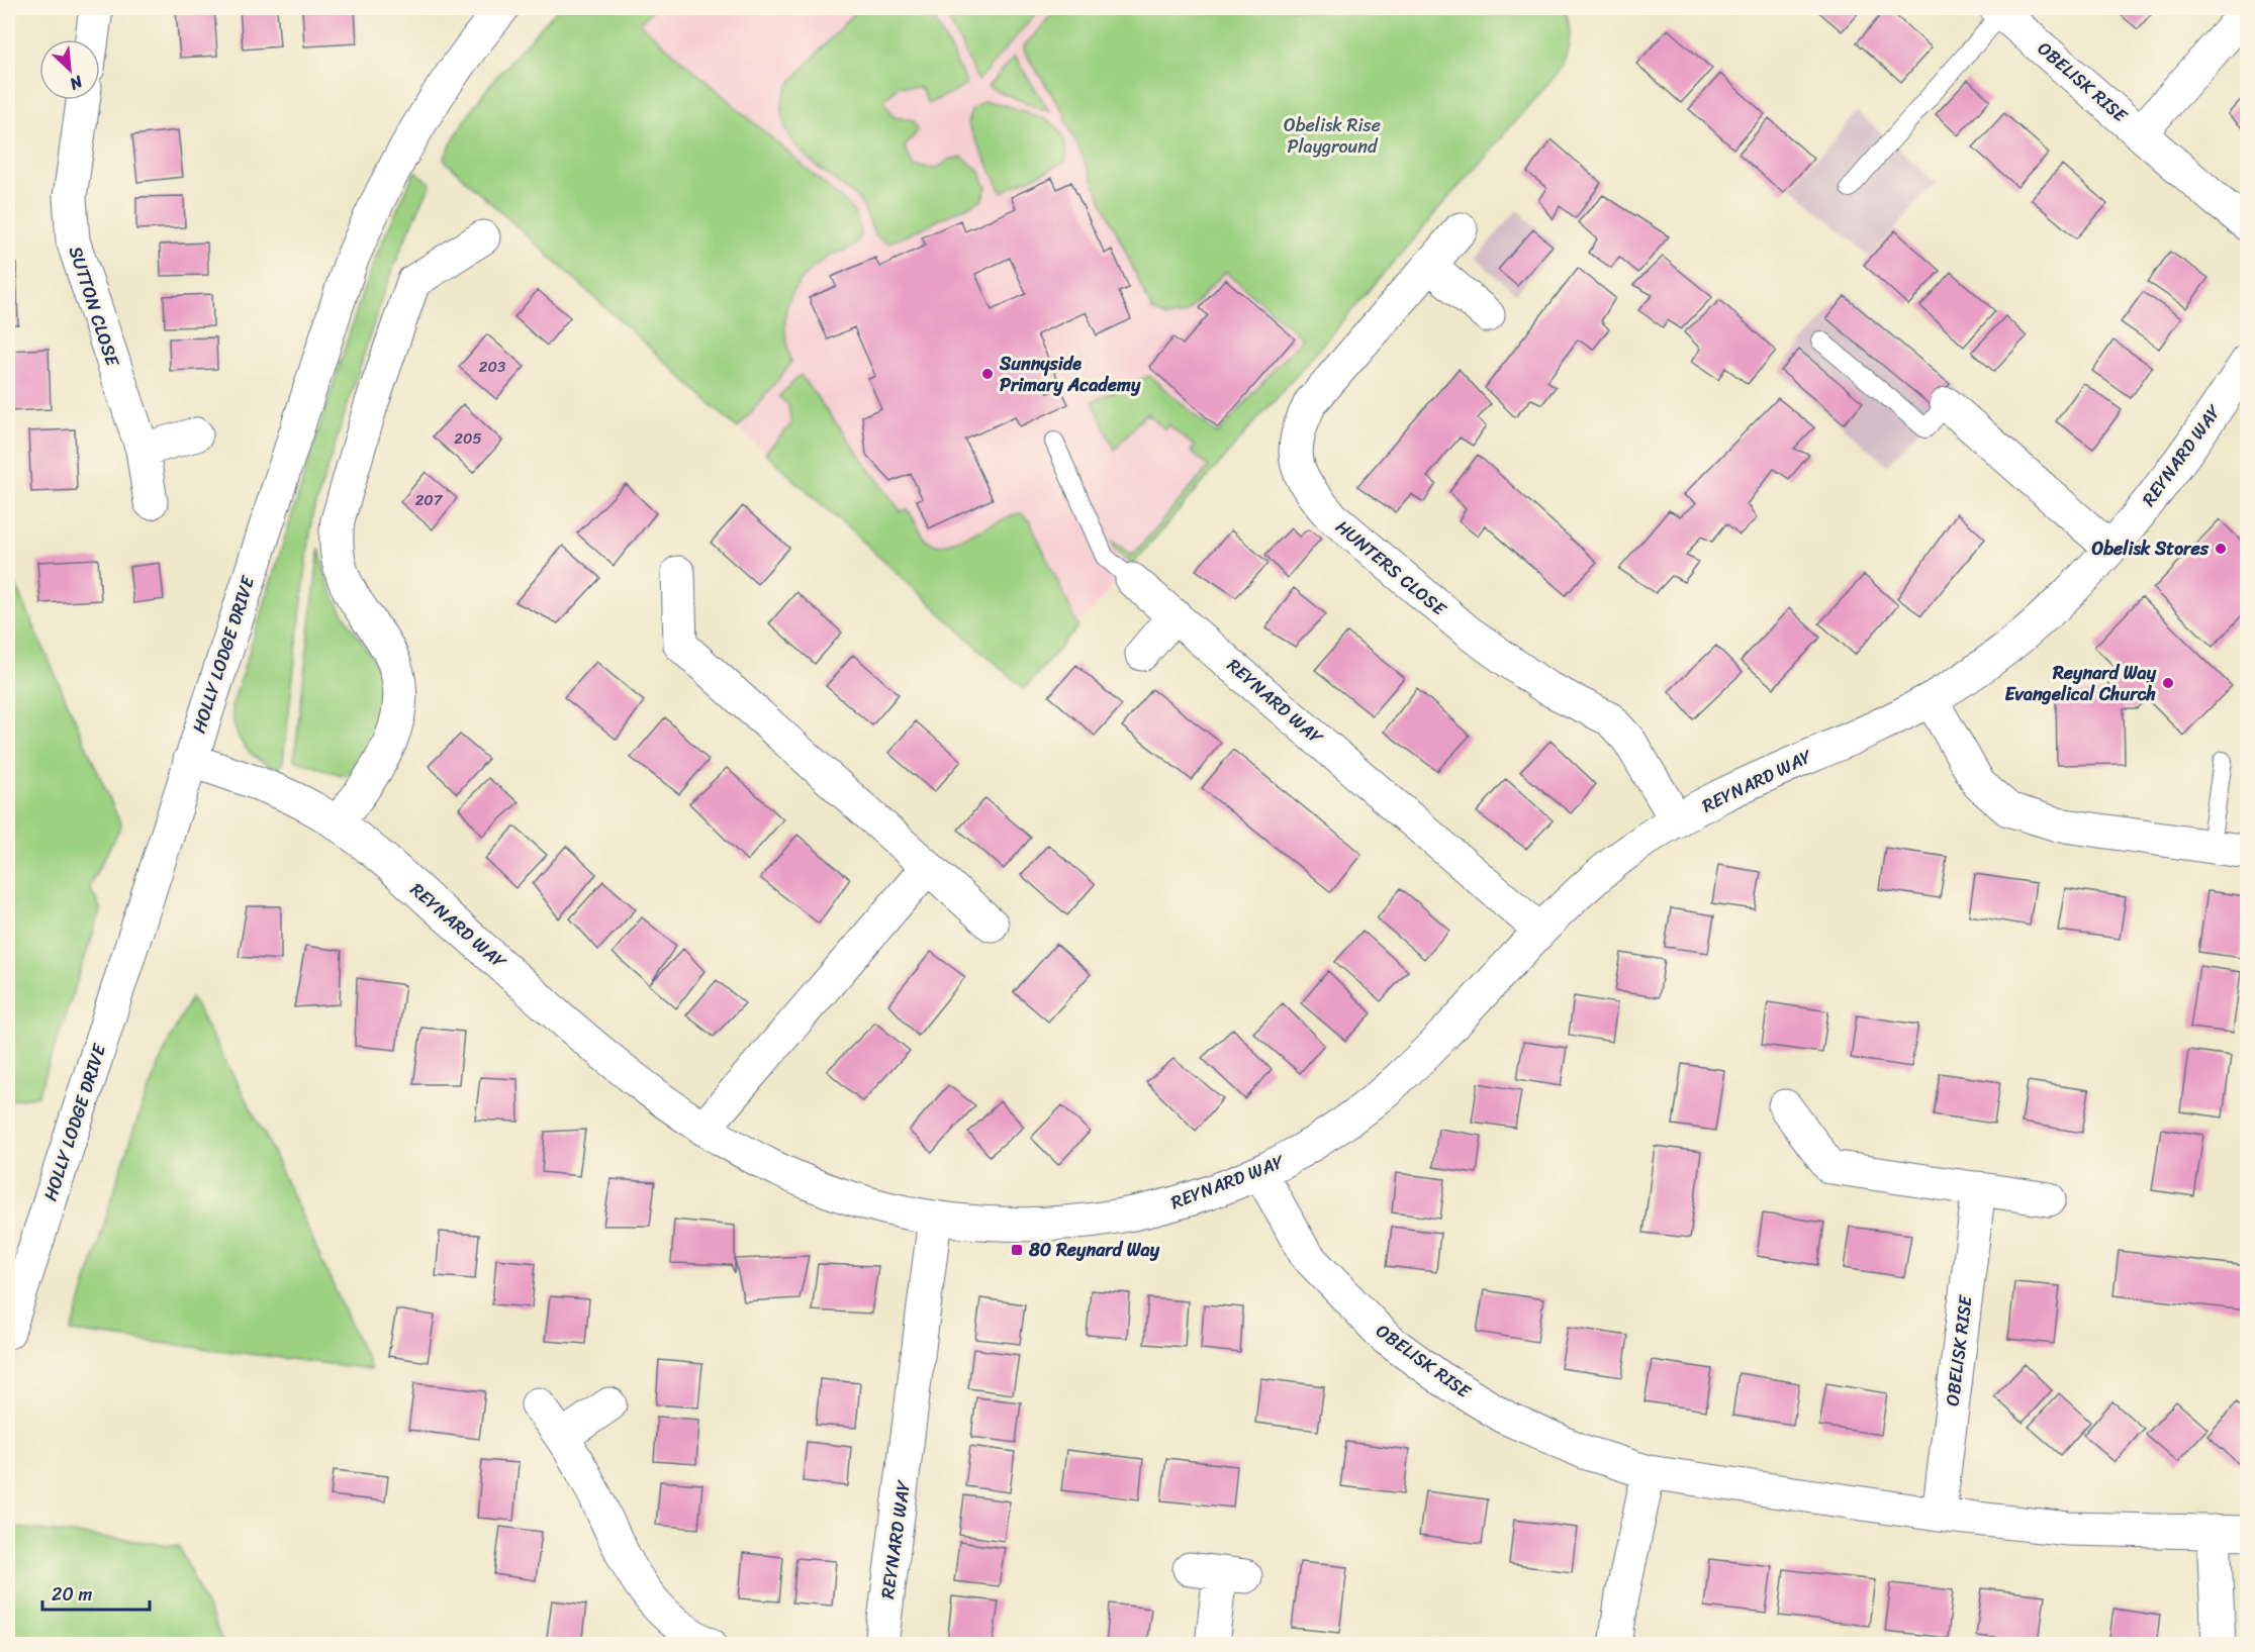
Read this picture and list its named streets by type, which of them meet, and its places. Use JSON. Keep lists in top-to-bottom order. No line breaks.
{"streets":{"street":["OBELISK RISE","SUTTON CLOSE","REYNARD WAY","HUNTERS CLOSE","HOLLY LODGE DRIVE"]},"crossings":[["OBELISK RISE","REYNARD WAY"],["REYNARD WAY","HUNTERS CLOSE"],["REYNARD WAY","HOLLY LODGE DRIVE"]],"parks":["Obelisk Rise Playground"],"places":{"other":["Sunnyside Primary Academy","Obelisk Stores","Reynard Way Evangelical Church"],"transit":["80 Reynard Way"]},"house_numbers":["203","205","207"],"scale_bar":"20 m","north":"bottom right"}
